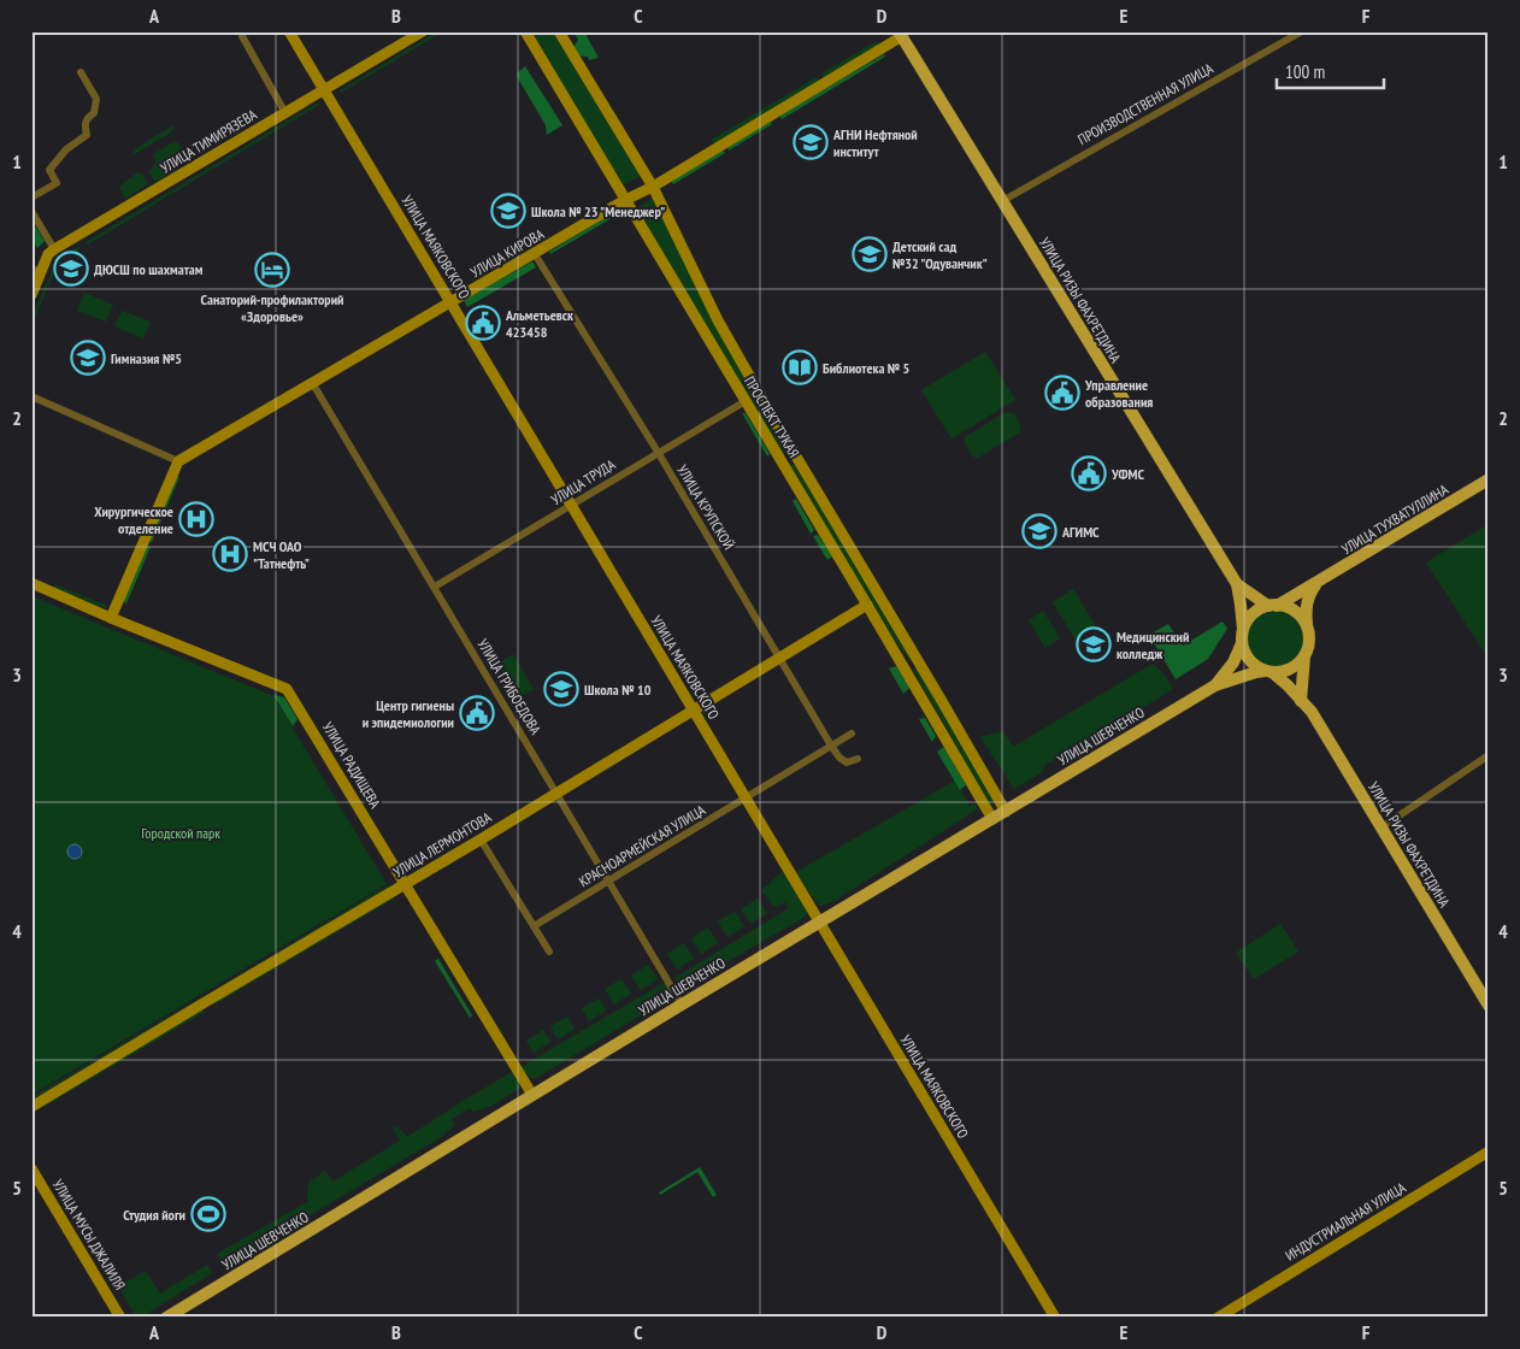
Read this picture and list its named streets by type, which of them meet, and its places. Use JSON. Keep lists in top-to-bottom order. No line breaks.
{"streets":{"main road":["УЛИЦА РИЗЫ ФАХРЕТДИНА","УЛИЦА ТУХВАТУЛЛИНА","УЛИЦА ШЕВЧЕНКО"],"street":["ПРОИЗВОДСТВЕННАЯ УЛИЦА","УЛИЦА ТИМИРЯЗЕВА","УЛИЦА МАЯКОВСКОГО","УЛИЦА КИРОВА","ПРОСПЕКТ ТУКАЯ","УЛИЦА ТРУДА","УЛИЦА КРУПСКОЙ","УЛИЦА ГРИБОЕДОВА","УЛИЦА РАДИЩЕВА","УЛИЦА ЛЕРМОНТОВА","КРАСНОАРМЕЙСКАЯ УЛИЦА","ИНДУСТРИАЛЬНАЯ УЛИЦА","УЛИЦА МУСЫ ДЖАЛИЛЯ"]},"crossings":[["ПРОИЗВОДСТВЕННАЯ УЛИЦА","УЛИЦА РИЗЫ ФАХРЕТДИНА"],["УЛИЦА ТИМИРЯЗЕВА","УЛИЦА МАЯКОВСКОГО"],["УЛИЦА МАЯКОВСКОГО","УЛИЦА КИРОВА"],["УЛИЦА МАЯКОВСКОГО","УЛИЦА ТРУДА"],["УЛИЦА МАЯКОВСКОГО","УЛИЦА ШЕВЧЕНКО"],["УЛИЦА МАЯКОВСКОГО","УЛИЦА ЛЕРМОНТОВА"],["УЛИЦА МАЯКОВСКОГО","КРАСНОАРМЕЙСКАЯ УЛИЦА"],["УЛИЦА КИРОВА","УЛИЦА РИЗЫ ФАХРЕТДИНА"],["УЛИЦА КИРОВА","ПРОСПЕКТ ТУКАЯ"],["УЛИЦА КИРОВА","УЛИЦА КРУПСКОЙ"],["УЛИЦА КИРОВА","УЛИЦА ГРИБОЕДОВА"],["УЛИЦА РИЗЫ ФАХРЕТДИНА","УЛИЦА ТУХВАТУЛЛИНА"],["ПРОСПЕКТ ТУКАЯ","УЛИЦА ТРУДА"],["ПРОСПЕКТ ТУКАЯ","УЛИЦА ШЕВЧЕНКО"],["ПРОСПЕКТ ТУКАЯ","УЛИЦА ЛЕРМОНТОВА"],["УЛИЦА ТРУДА","УЛИЦА КРУПСКОЙ"],["УЛИЦА ТРУДА","УЛИЦА ГРИБОЕДОВА"],["УЛИЦА КРУПСКОЙ","УЛИЦА ЛЕРМОНТОВА"],["УЛИЦА КРУПСКОЙ","КРАСНОАРМЕЙСКАЯ УЛИЦА"],["УЛИЦА ГРИБОЕДОВА","УЛИЦА ШЕВЧЕНКО"],["УЛИЦА ГРИБОЕДОВА","УЛИЦА ЛЕРМОНТОВА"],["УЛИЦА ГРИБОЕДОВА","КРАСНОАРМЕЙСКАЯ УЛИЦА"],["УЛИЦА ШЕВЧЕНКО","УЛИЦА РАДИЩЕВА"],["УЛИЦА РАДИЩЕВА","УЛИЦА ЛЕРМОНТОВА"]],"parks":["Городской парк"],"places":{"school or university":["АГНИ Нефтяной институт","Школа № 23 \"Менеджер\"","Детский сад №32 \"Одуванчик\"","ДЮСШ по шахматам","Гимназия №5","АГИМС","Медицинский колледж","Школа № 10"],"hotel":["Санаторий-профилакторий «Здоровье»"],"public building":["Альметьевск 423458","Управление образования","УФМС","Центр гигиены и эпидемиологии"],"library":["Библиотека № 5"],"hospital":["Хирургическое отделение","МСЧ ОАО \"Татнефть\""],"sports":["Студия йоги"]},"scale_bar":"100 m","grid":{"columns":["A","B","C","D","E","F"],"rows":["1","2","3","4","5"]}}
